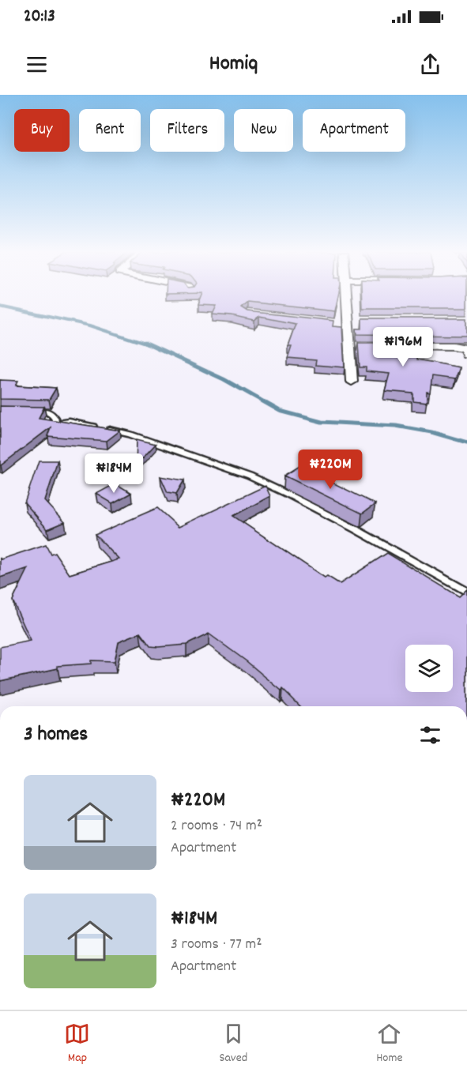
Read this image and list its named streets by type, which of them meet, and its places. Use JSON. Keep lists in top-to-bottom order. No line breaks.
{"page":{"status":"20:13","header":"Homiq","chip":["Buy","Rent","Filters","New","Apartment"],"price":["₦196M","₦220M","₦184M"],"heading":"3 homes","list":[{"name":"₦220M","note":"2 rooms · 74 m² · Apartment"},{"name":"₦184M","note":"3 rooms · 77 m² · Apartment"}],"tabs":["Map","Saved","Home"]}}
